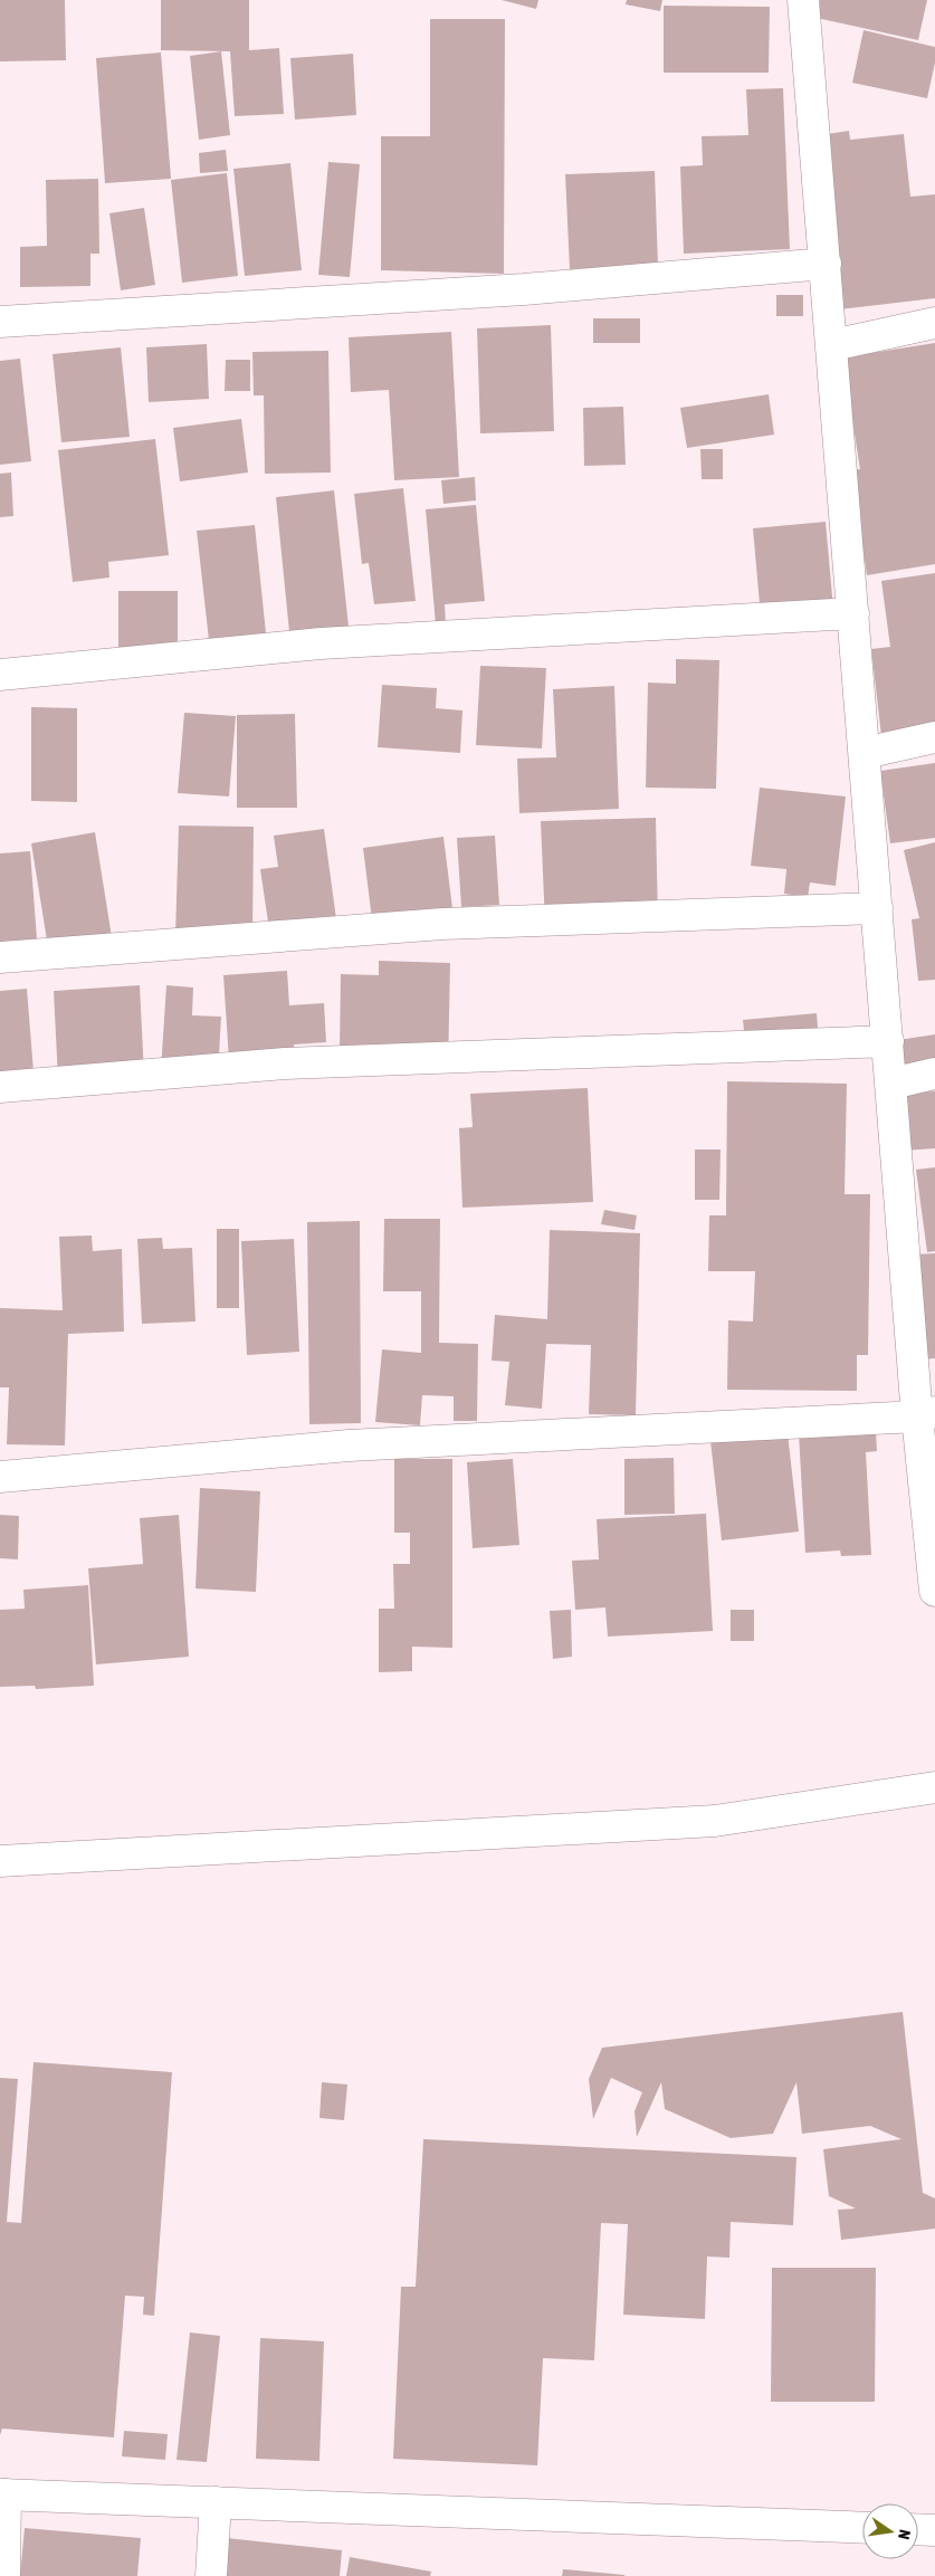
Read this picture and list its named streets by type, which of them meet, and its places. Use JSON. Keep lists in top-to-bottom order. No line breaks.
{"north":"right"}
